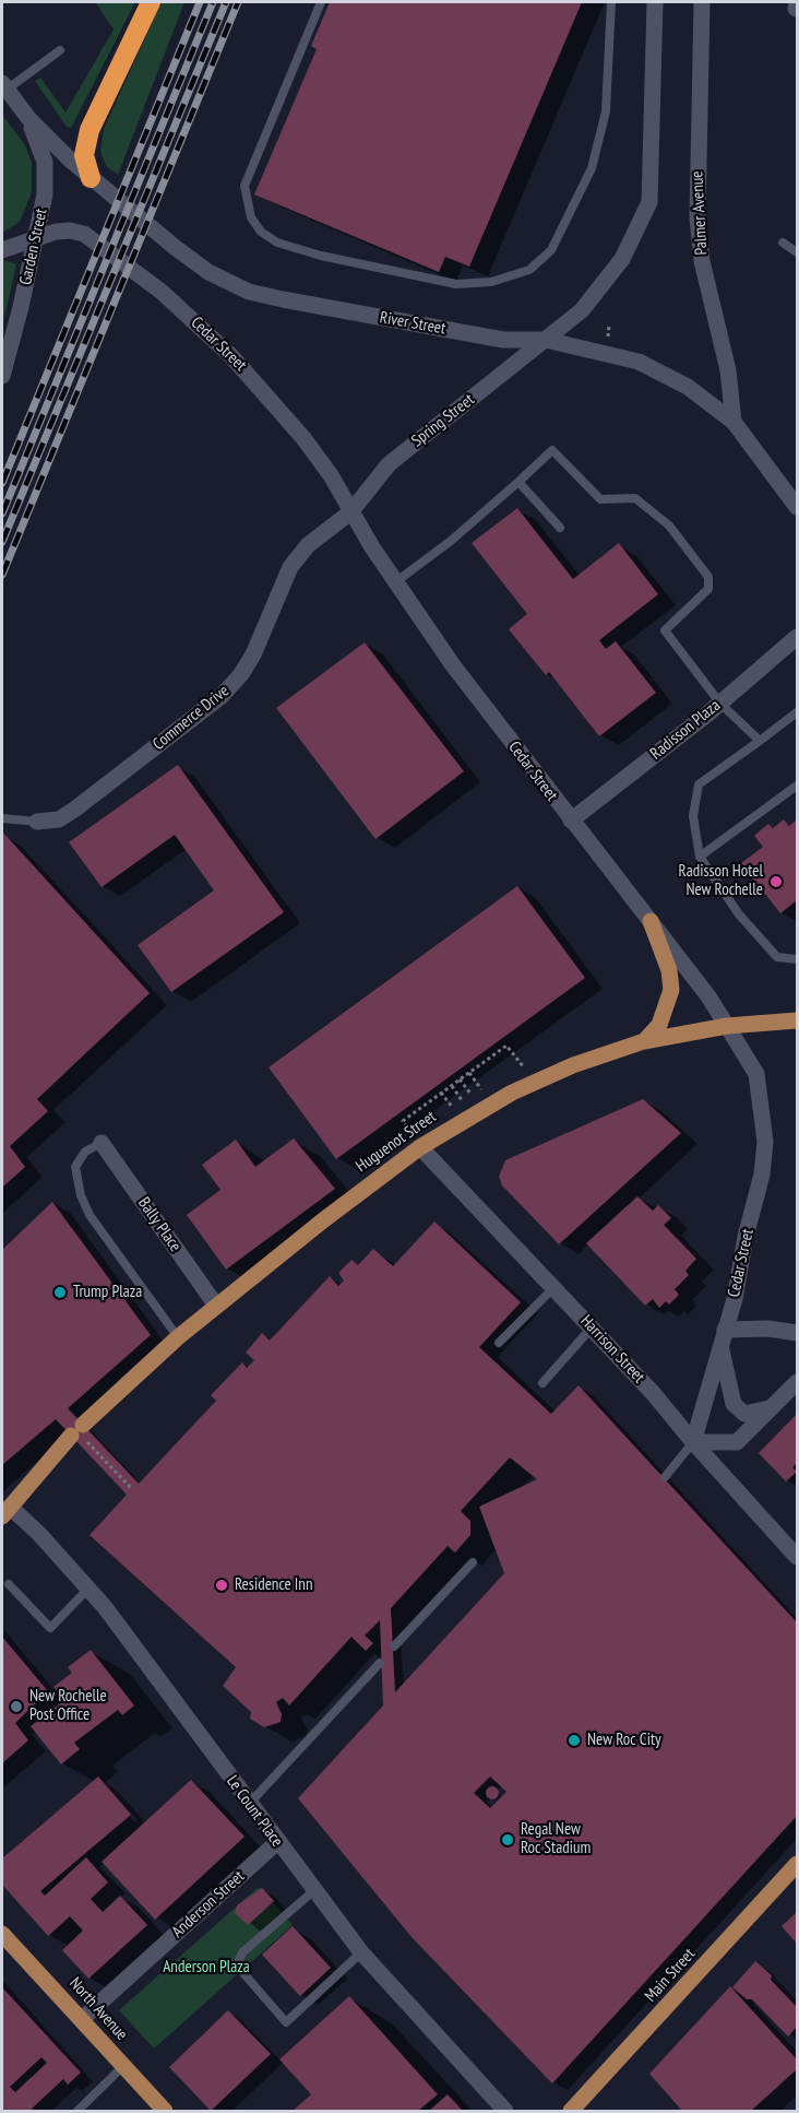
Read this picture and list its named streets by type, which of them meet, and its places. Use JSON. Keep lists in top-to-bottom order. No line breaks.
{"streets":{"main road":["Huguenot Street","Main Street","North Avenue"],"street":["Palmer Avenue","Garden Street","River Street","Cedar Street","Spring Street","Commerce Drive","Radisson Plaza","Bally Place","Harrison Street","Le Count Place","Anderson Street"]},"crossings":[["Palmer Avenue","River Street"],["Garden Street","River Street"],["Garden Street","Cedar Street"],["River Street","Spring Street"],["Cedar Street","Spring Street"],["Cedar Street","Commerce Drive"],["Cedar Street","Radisson Plaza"],["Cedar Street","Huguenot Street"],["Cedar Street","Harrison Street"],["Spring Street","Commerce Drive"],["Huguenot Street","Bally Place"],["Huguenot Street","Harrison Street"],["Huguenot Street","Le Count Place"],["Le Count Place","Anderson Street"],["Anderson Street","North Avenue"]],"parks":["Anderson Plaza"],"places":["Radisson Hotel New Rochelle","Trump Plaza","Residence Inn","New Rochelle Post Office","New Roc City","Regal New Roc Stadium"]}
